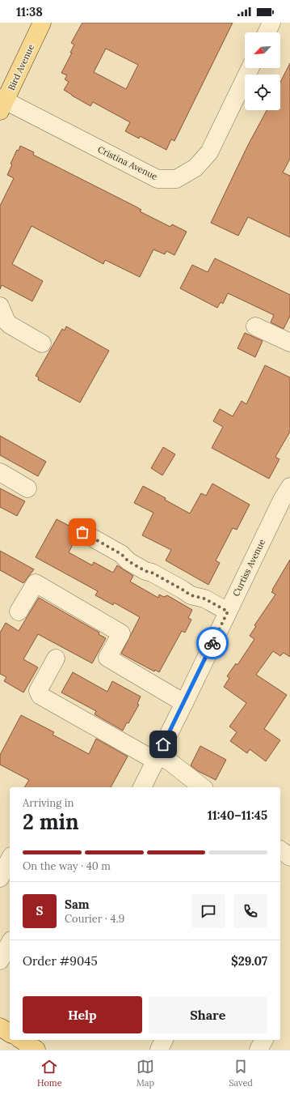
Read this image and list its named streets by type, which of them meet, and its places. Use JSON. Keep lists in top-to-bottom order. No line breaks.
{"streets":{"main road":["Bird Avenue"],"street":["Cristina Avenue","Curtiss Avenue"]},"crossings":[["Bird Avenue","Cristina Avenue"]],"north":"bottom left","page":{"status":"11:38","heading":["2 min","Arriving in","11:40–11:45"],"panel":["Sam","Courier · 4.9","Order #9045","$29.07"],"bar":"On the way · 40 m","round":"S","buttons":["Help","Share"],"tabs":["Home","Map","Saved"]}}
